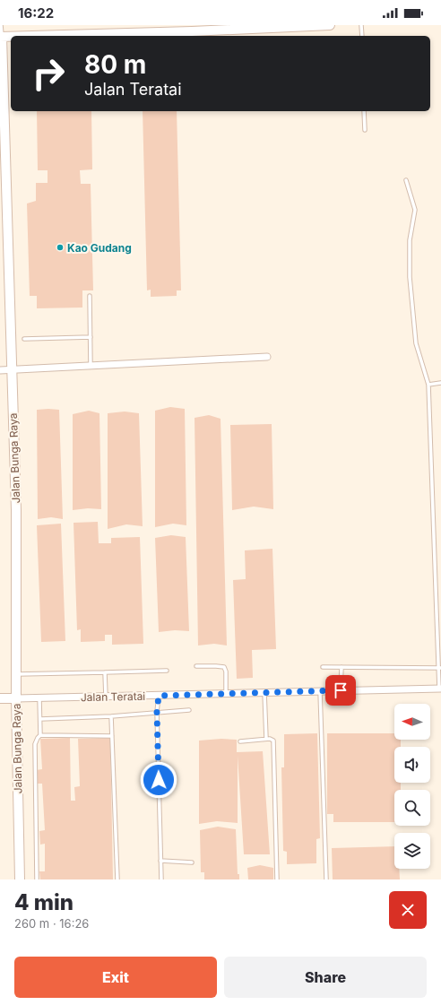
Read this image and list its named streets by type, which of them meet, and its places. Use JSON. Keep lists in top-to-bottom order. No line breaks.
{"streets":{"street":["Jalan Bunga Raya","Jalan Teratai"]},"crossings":[["Jalan Bunga Raya","Jalan Teratai"]],"places":["Kao Gudang"],"north":"left","page":{"status":"16:22","turn":["80 m","Jalan Teratai"],"heading":["4 min","260 m · 16:26"],"buttons":["Exit","Share"]}}
